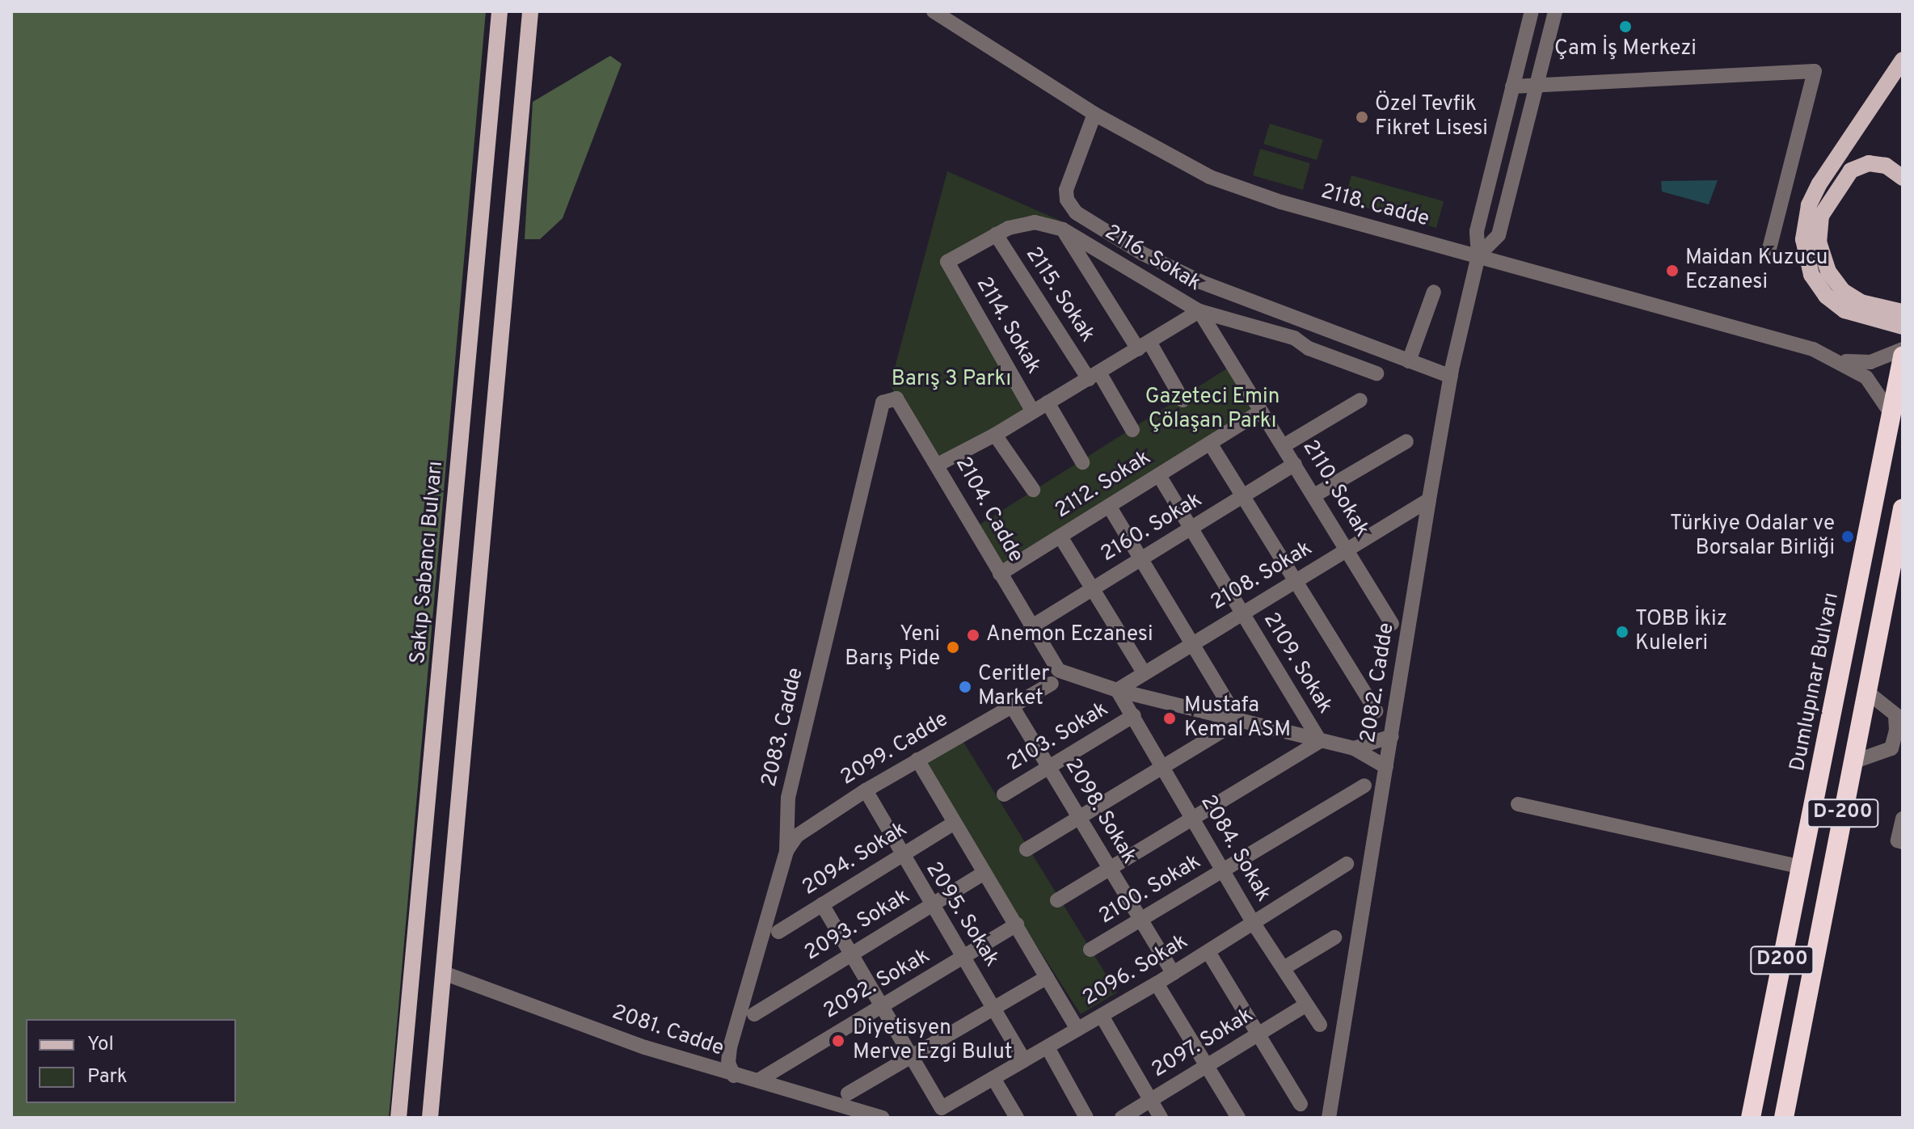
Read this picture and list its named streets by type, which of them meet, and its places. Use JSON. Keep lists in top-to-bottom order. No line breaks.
{"streets":{"highway":["Dumlupınar Bulvarı","D-200","D200"],"main road":["Sakıp Sabancı Bulvarı"],"street":["2118. Cadde","2116. Sokak","2115. Sokak","2114. Sokak","2112. Sokak","2110. Sokak","2104. Cadde","2160. Sokak","2108. Sokak","2109. Sokak","2082. Cadde","2083. Cadde","2103. Sokak","2099. Cadde","2098. Sokak","2084. Sokak","2094. Sokak","2100. Sokak","2095. Sokak","2093. Sokak","2096. Sokak","2092. Sokak","2081. Cadde","2097. Sokak"]},"crossings":[["2118. Cadde","2082. Cadde"],["2116. Sokak","2115. Sokak"],["2116. Sokak","2114. Sokak"],["2116. Sokak","2110. Sokak"],["2112. Sokak","2110. Sokak"],["2112. Sokak","2104. Cadde"],["2112. Sokak","2109. Sokak"],["2110. Sokak","2160. Sokak"],["2110. Sokak","2108. Sokak"],["2104. Cadde","2160. Sokak"],["2104. Cadde","2083. Cadde"],["2104. Cadde","2099. Cadde"],["2160. Sokak","2109. Sokak"],["2108. Sokak","2109. Sokak"],["2108. Sokak","2082. Cadde"],["2108. Sokak","2084. Sokak"],["2083. Cadde","2099. Cadde"],["2083. Cadde","2081. Cadde"],["2103. Sokak","2098. Sokak"],["2103. Sokak","2084. Sokak"],["2099. Cadde","2098. Sokak"],["2099. Cadde","2095. Sokak"],["2098. Sokak","2100. Sokak"],["2098. Sokak","2096. Sokak"],["2084. Sokak","2100. Sokak"],["2084. Sokak","2096. Sokak"],["2084. Sokak","2097. Sokak"],["2094. Sokak","2095. Sokak"],["2095. Sokak","2093. Sokak"],["2095. Sokak","2096. Sokak"],["2095. Sokak","2092. Sokak"],["2092. Sokak","2081. Cadde"]],"parks":["Barış 3 Parkı","Gazeteci Emin Çölaşan Parkı"],"places":["Çam İş Merkezi","Özel Tevfik Fikret Lisesi","Maidan Kuzucu Eczanesi","Türkiye Odalar ve Borsalar Birliği","TOBB İkiz Kuleleri","Anemon Eczanesi","Yeni Barış Pide","Ceritler Market","Mustafa Kemal ASM","Diyetisyen Merve Ezgi Bulut"],"legend":["Yol","Park"]}
